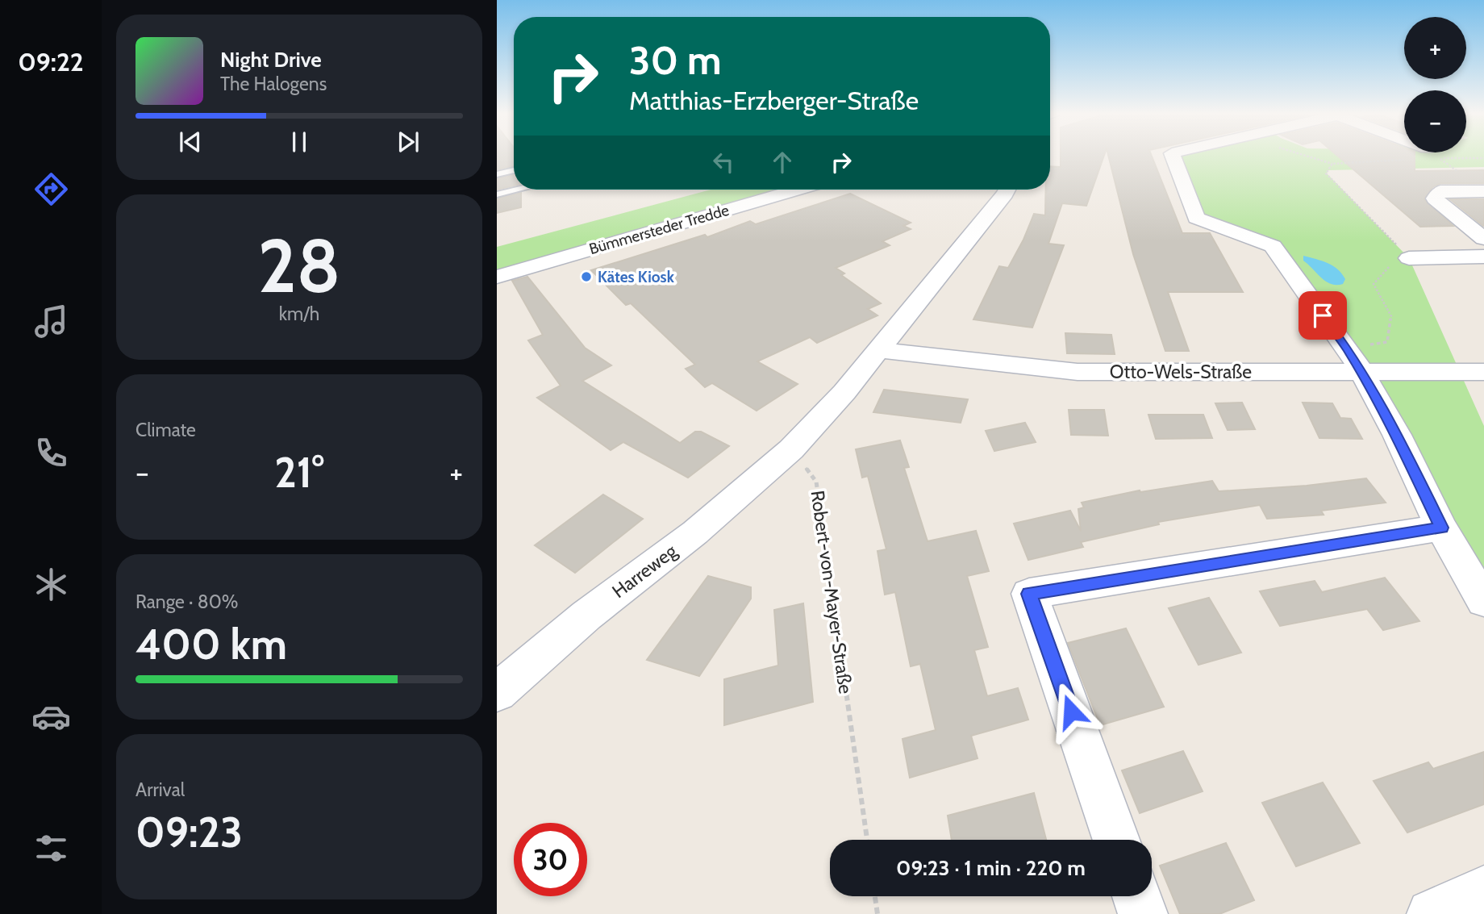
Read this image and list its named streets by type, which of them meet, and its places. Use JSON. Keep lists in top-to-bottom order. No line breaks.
{"streets":{"street":["Bümmersteder Tredde","Otto-Wels-Straße","Harreweg"],"path":["Robert-von-Mayer-Straße"]},"crossings":[["Harreweg","Robert-von-Mayer-Straße"]],"places":["Kätes Kiosk"],"page":{"tabs":"09:22","map_buttons":["+","−"],"turn":["30 m","Matthias-Erzberger-Straße"],"song":["Night Drive","The Halogens"],"tile":[["28","km/h"],"Climate",["Range · 80%","400 km"],["Arrival","09:23"]],"heat":["−","21°","+"],"limit":"30","trip":"09:23 · 1 min · 220 m"}}
